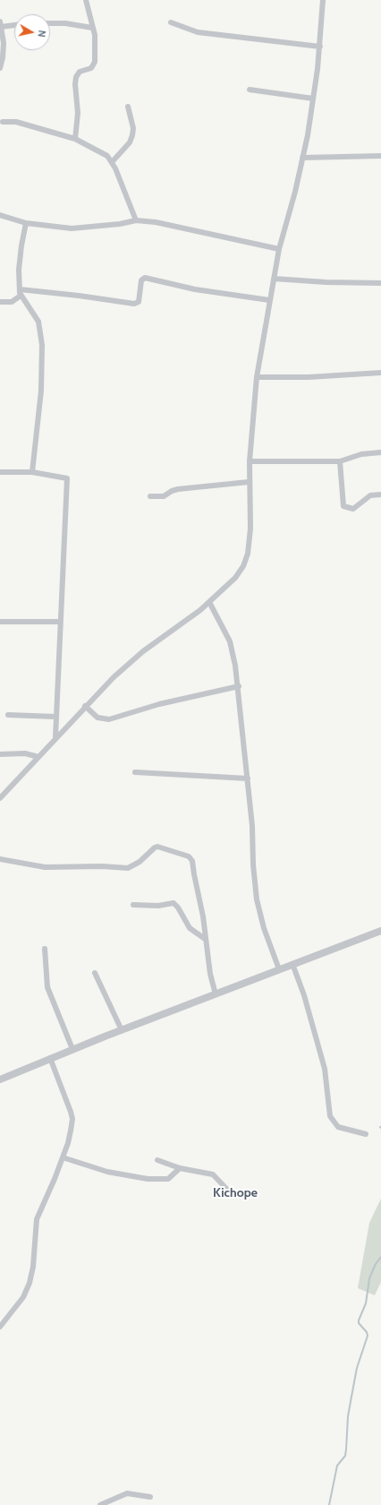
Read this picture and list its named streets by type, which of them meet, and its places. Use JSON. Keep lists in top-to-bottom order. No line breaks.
{"districts":["Kichope"],"north":"right"}
